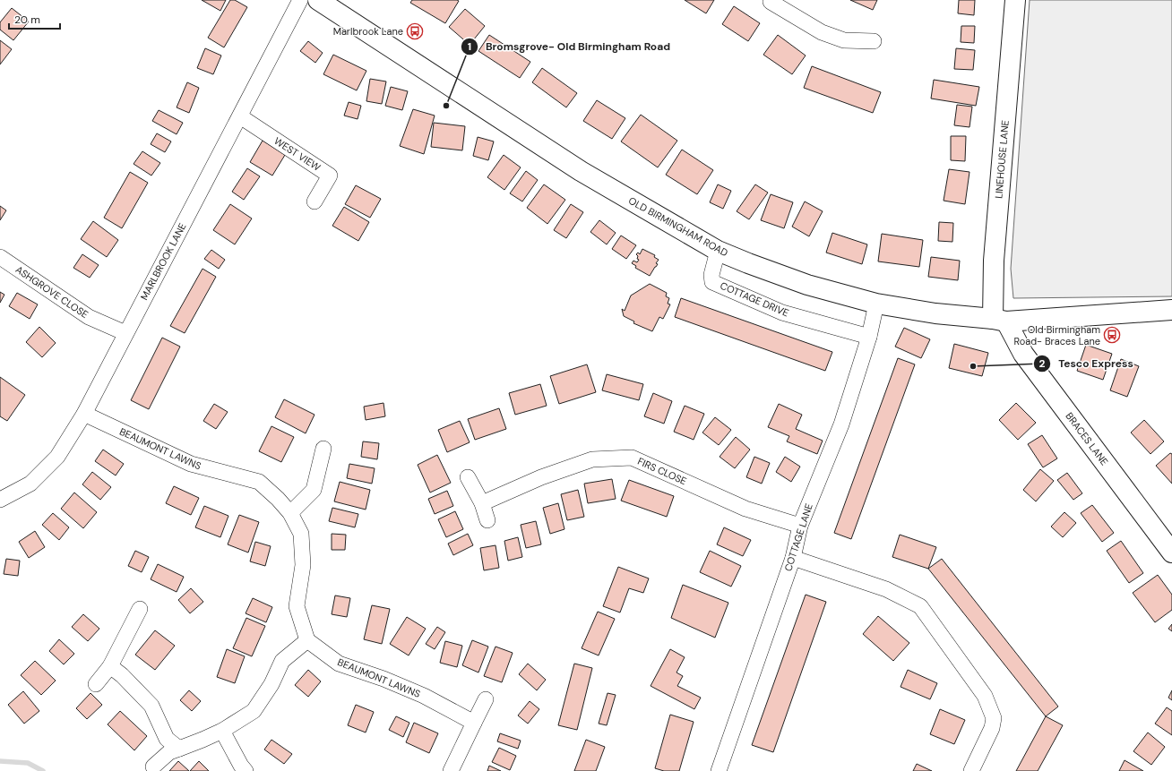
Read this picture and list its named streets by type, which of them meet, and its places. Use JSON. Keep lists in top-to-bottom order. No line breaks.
{"streets":{"main road":["LINEHOUSE LANE","OLD BIRMINGHAM ROAD","BRACES LANE"],"street":["WEST VIEW","MARLBROOK LANE","ASHGROVE CLOSE","COTTAGE DRIVE","BEAUMONT LAWNS","FIRS CLOSE","COTTAGE LANE"]},"crossings":[["WEST VIEW","MARLBROOK LANE"],["LINEHOUSE LANE","OLD BIRMINGHAM ROAD"],["LINEHOUSE LANE","BRACES LANE"],["OLD BIRMINGHAM ROAD","COTTAGE DRIVE"],["OLD BIRMINGHAM ROAD","BRACES LANE"],["OLD BIRMINGHAM ROAD","COTTAGE LANE"],["MARLBROOK LANE","ASHGROVE CLOSE"],["MARLBROOK LANE","BEAUMONT LAWNS"],["COTTAGE DRIVE","COTTAGE LANE"],["FIRS CLOSE","COTTAGE LANE"]],"places":{"bus stop":["Marlbrook Lane","Old Birmingham Road- Braces Lane"],"other":["Bromsgrove- Old Birmingham Road","Tesco Express"]},"scale_bar":"20 m"}
